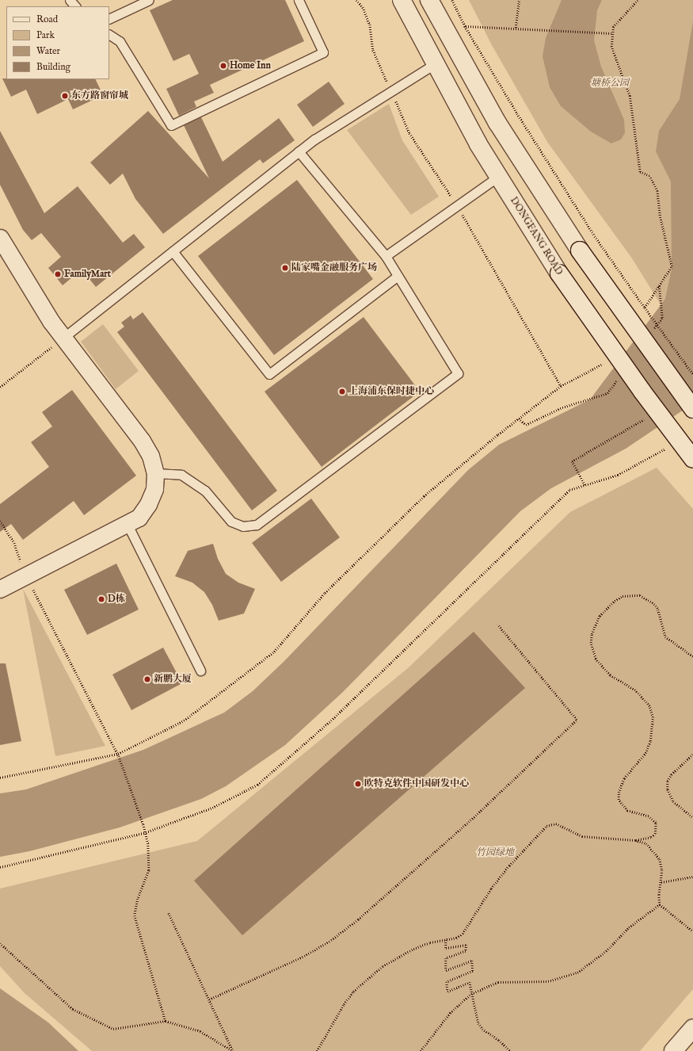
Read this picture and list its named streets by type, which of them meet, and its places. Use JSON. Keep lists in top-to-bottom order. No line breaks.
{"streets":{"main road":["DONGFANG ROAD"]},"parks":["塘桥公园","竹园绿地"],"places":["Home Inn","东方路窗帘城","陆家嘴金融服务广场","FamilyMart","上海浦东保时捷中心","D栋","新鹏大厦","欧特克软件中国研发中心"],"legend":["Road","Park","Water","Building"]}
